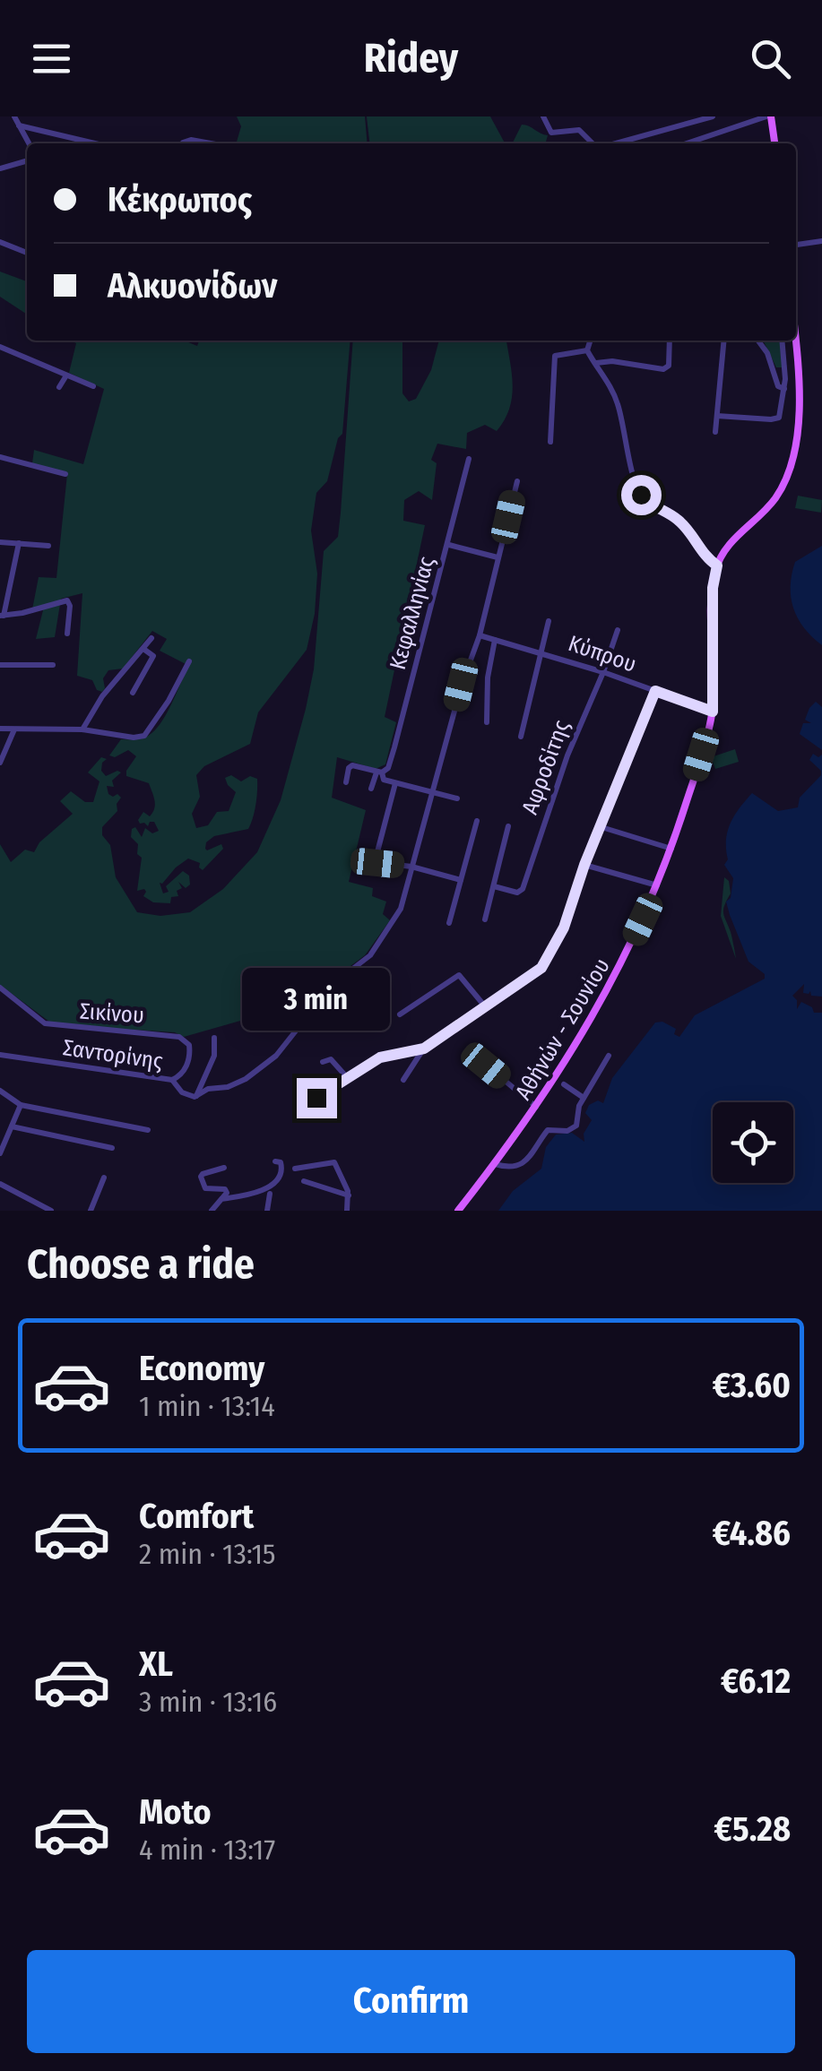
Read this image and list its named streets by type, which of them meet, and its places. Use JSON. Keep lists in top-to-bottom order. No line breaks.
{"streets":{"main road":["Αθήνών - Σουνίου"],"street":["Κεφαλληνίας","Κύπρου","Αφροδίτης","Σικίνου","Σαντορίνης"]},"crossings":[["Κύπρου","Αφροδίτης"],["Κύπρου","Αθήνών - Σουνίου"],["Σικίνου","Σαντορίνης"]],"page":{"header":"Ridey","banner":["Κέκρωπος","Αλκυονίδων"],"bubble":"3 min","heading":"Choose a ride","list":[{"name":"Economy","note":"1 min · 13:14","value":"€3.60"},{"name":"Comfort","note":"2 min · 13:15","value":"€4.86"},{"name":"XL","note":"3 min · 13:16","value":"€6.12"},{"name":"Moto","note":"4 min · 13:17","value":"€5.28"}],"buttons":"Confirm"}}
